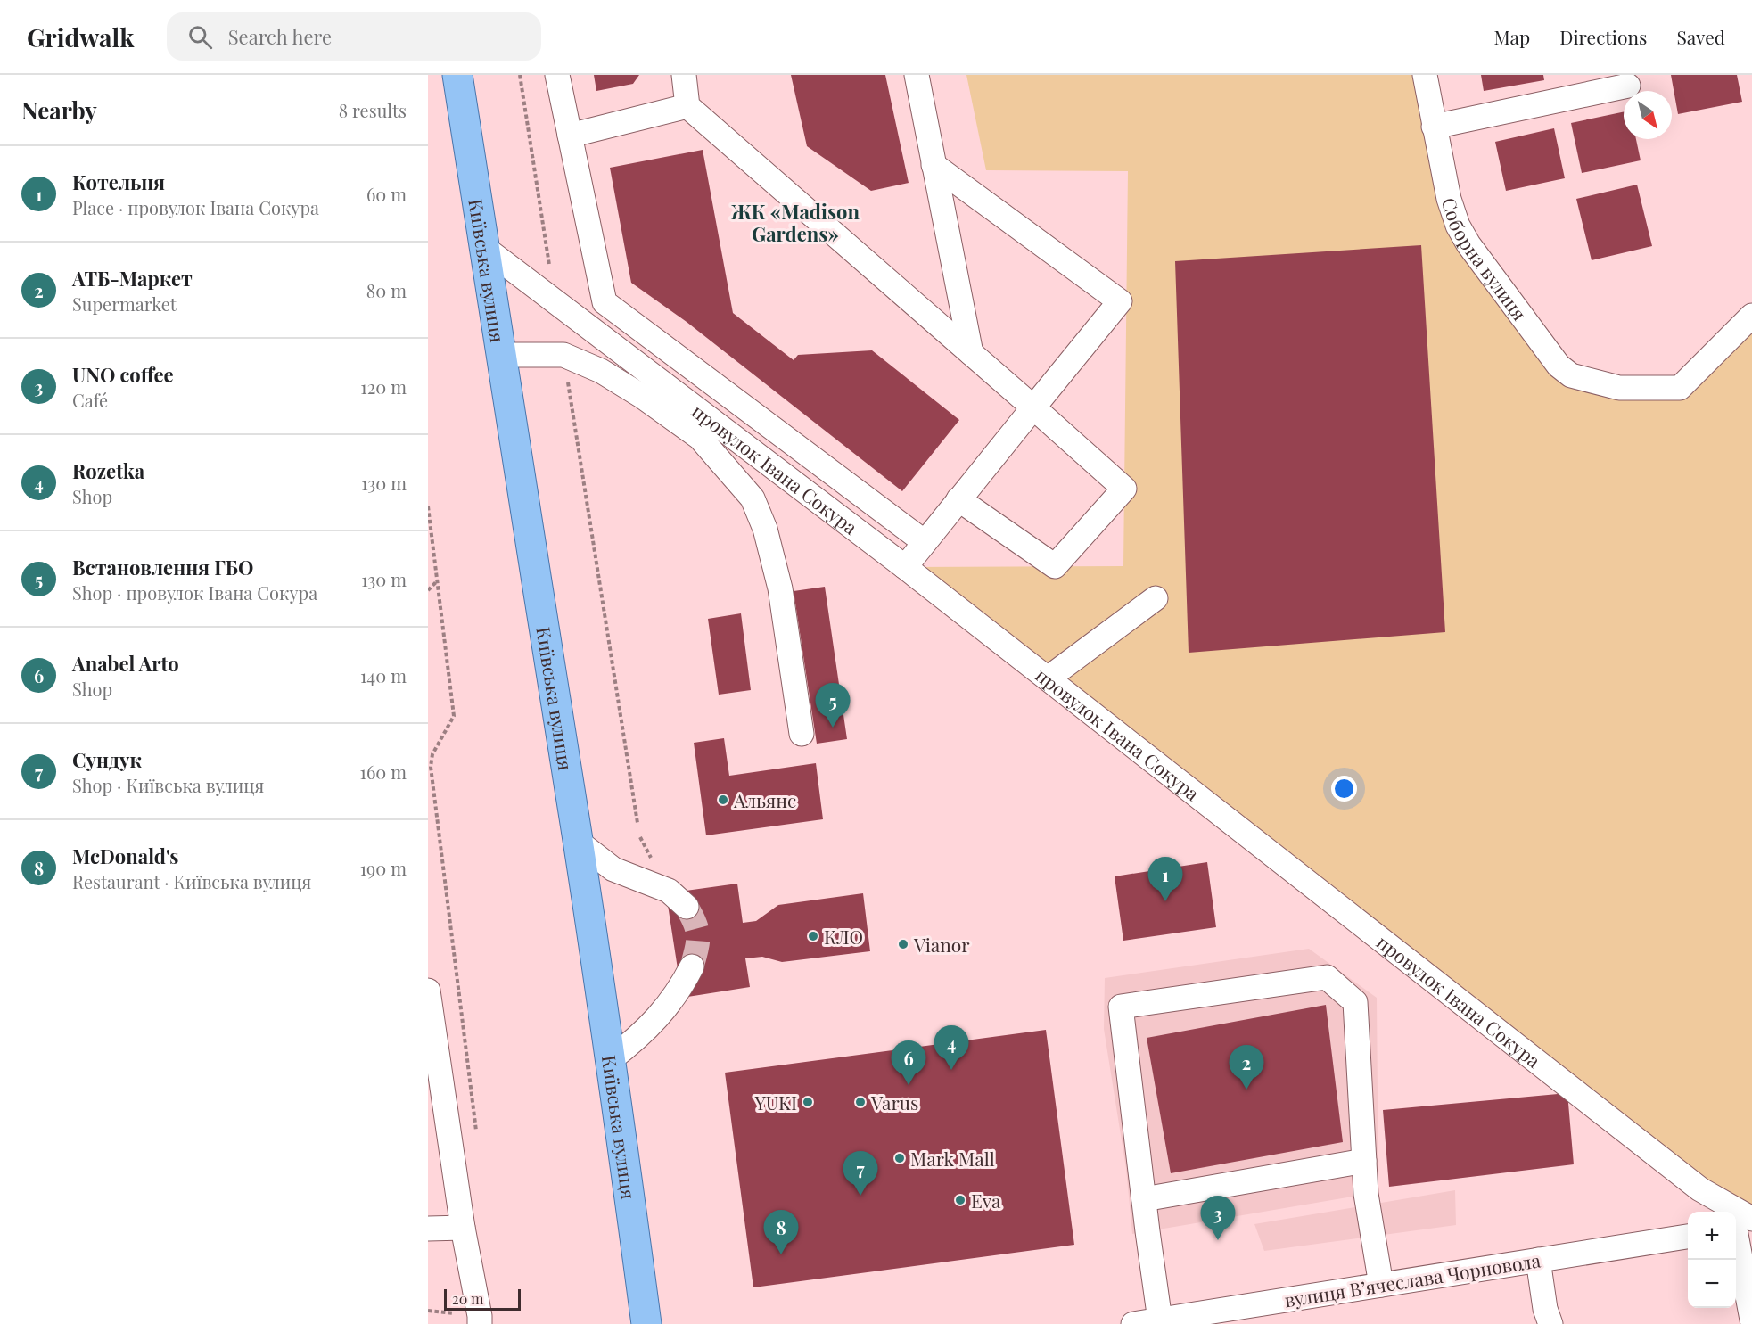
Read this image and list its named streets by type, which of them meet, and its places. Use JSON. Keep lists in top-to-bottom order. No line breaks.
{"streets":{"main road":["Київська вулиця"],"street":["Соборна вулиця","провулок Івана Сокура","вулиця Вʼячеслава Чорновола"]},"crossings":[["Київська вулиця","провулок Івана Сокура"]],"districts":["ЖК «Madison Gardens»"],"places":["Альянс","КЛО","Vianor","YUKI","Varus","Mark Mall","Eva"],"scale_bar":"20 m","north":"bottom right","page":{"header":"Gridwalk","search":"Search here","nav":["Map","Directions","Saved"],"heading":["Nearby","8 results"],"list":[{"mark":"1","name":"Котельня","note":"Place · провулок Івана Сокура","value":"60 m"},{"mark":"2","name":"АТБ-Маркет","note":"Supermarket","value":"80 m"},{"mark":"3","name":"UNO coffee","note":"Café","value":"120 m"},{"mark":"4","name":"Rozetka","note":"Shop","value":"130 m"},{"mark":"5","name":"Встановлення ГБО","note":"Shop · провулок Івана Сокура","value":"130 m"},{"mark":"6","name":"Anabel Arto","note":"Shop","value":"140 m"},{"mark":"7","name":"Сундук","note":"Shop · Київська вулиця","value":"160 m"},{"mark":"8","name":"McDonald's","note":"Restaurant · Київська вулиця","value":"190 m"}],"pins":["5","1","4","6","2","7","3","8"],"map_buttons":["+","−"],"scale":"20 m"}}
